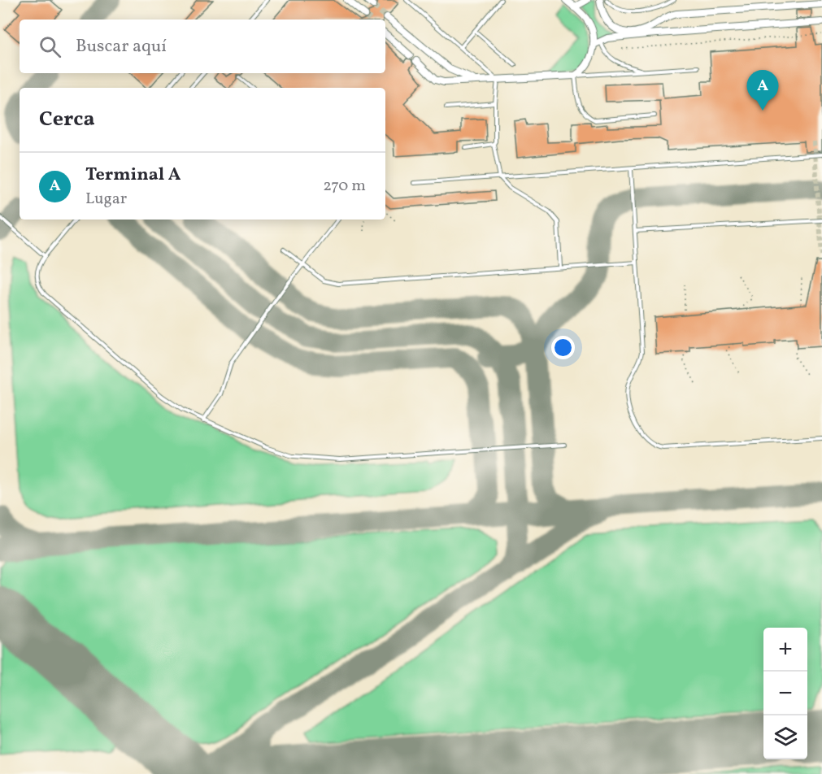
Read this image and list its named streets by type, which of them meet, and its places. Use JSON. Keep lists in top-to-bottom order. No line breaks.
{"page":{"search":"Buscar aquí","pins":"A","heading":"Cerca","list":[{"mark":"A","name":"Terminal A","note":"Lugar","value":"270 m"}],"map_buttons":["+","−"]}}
